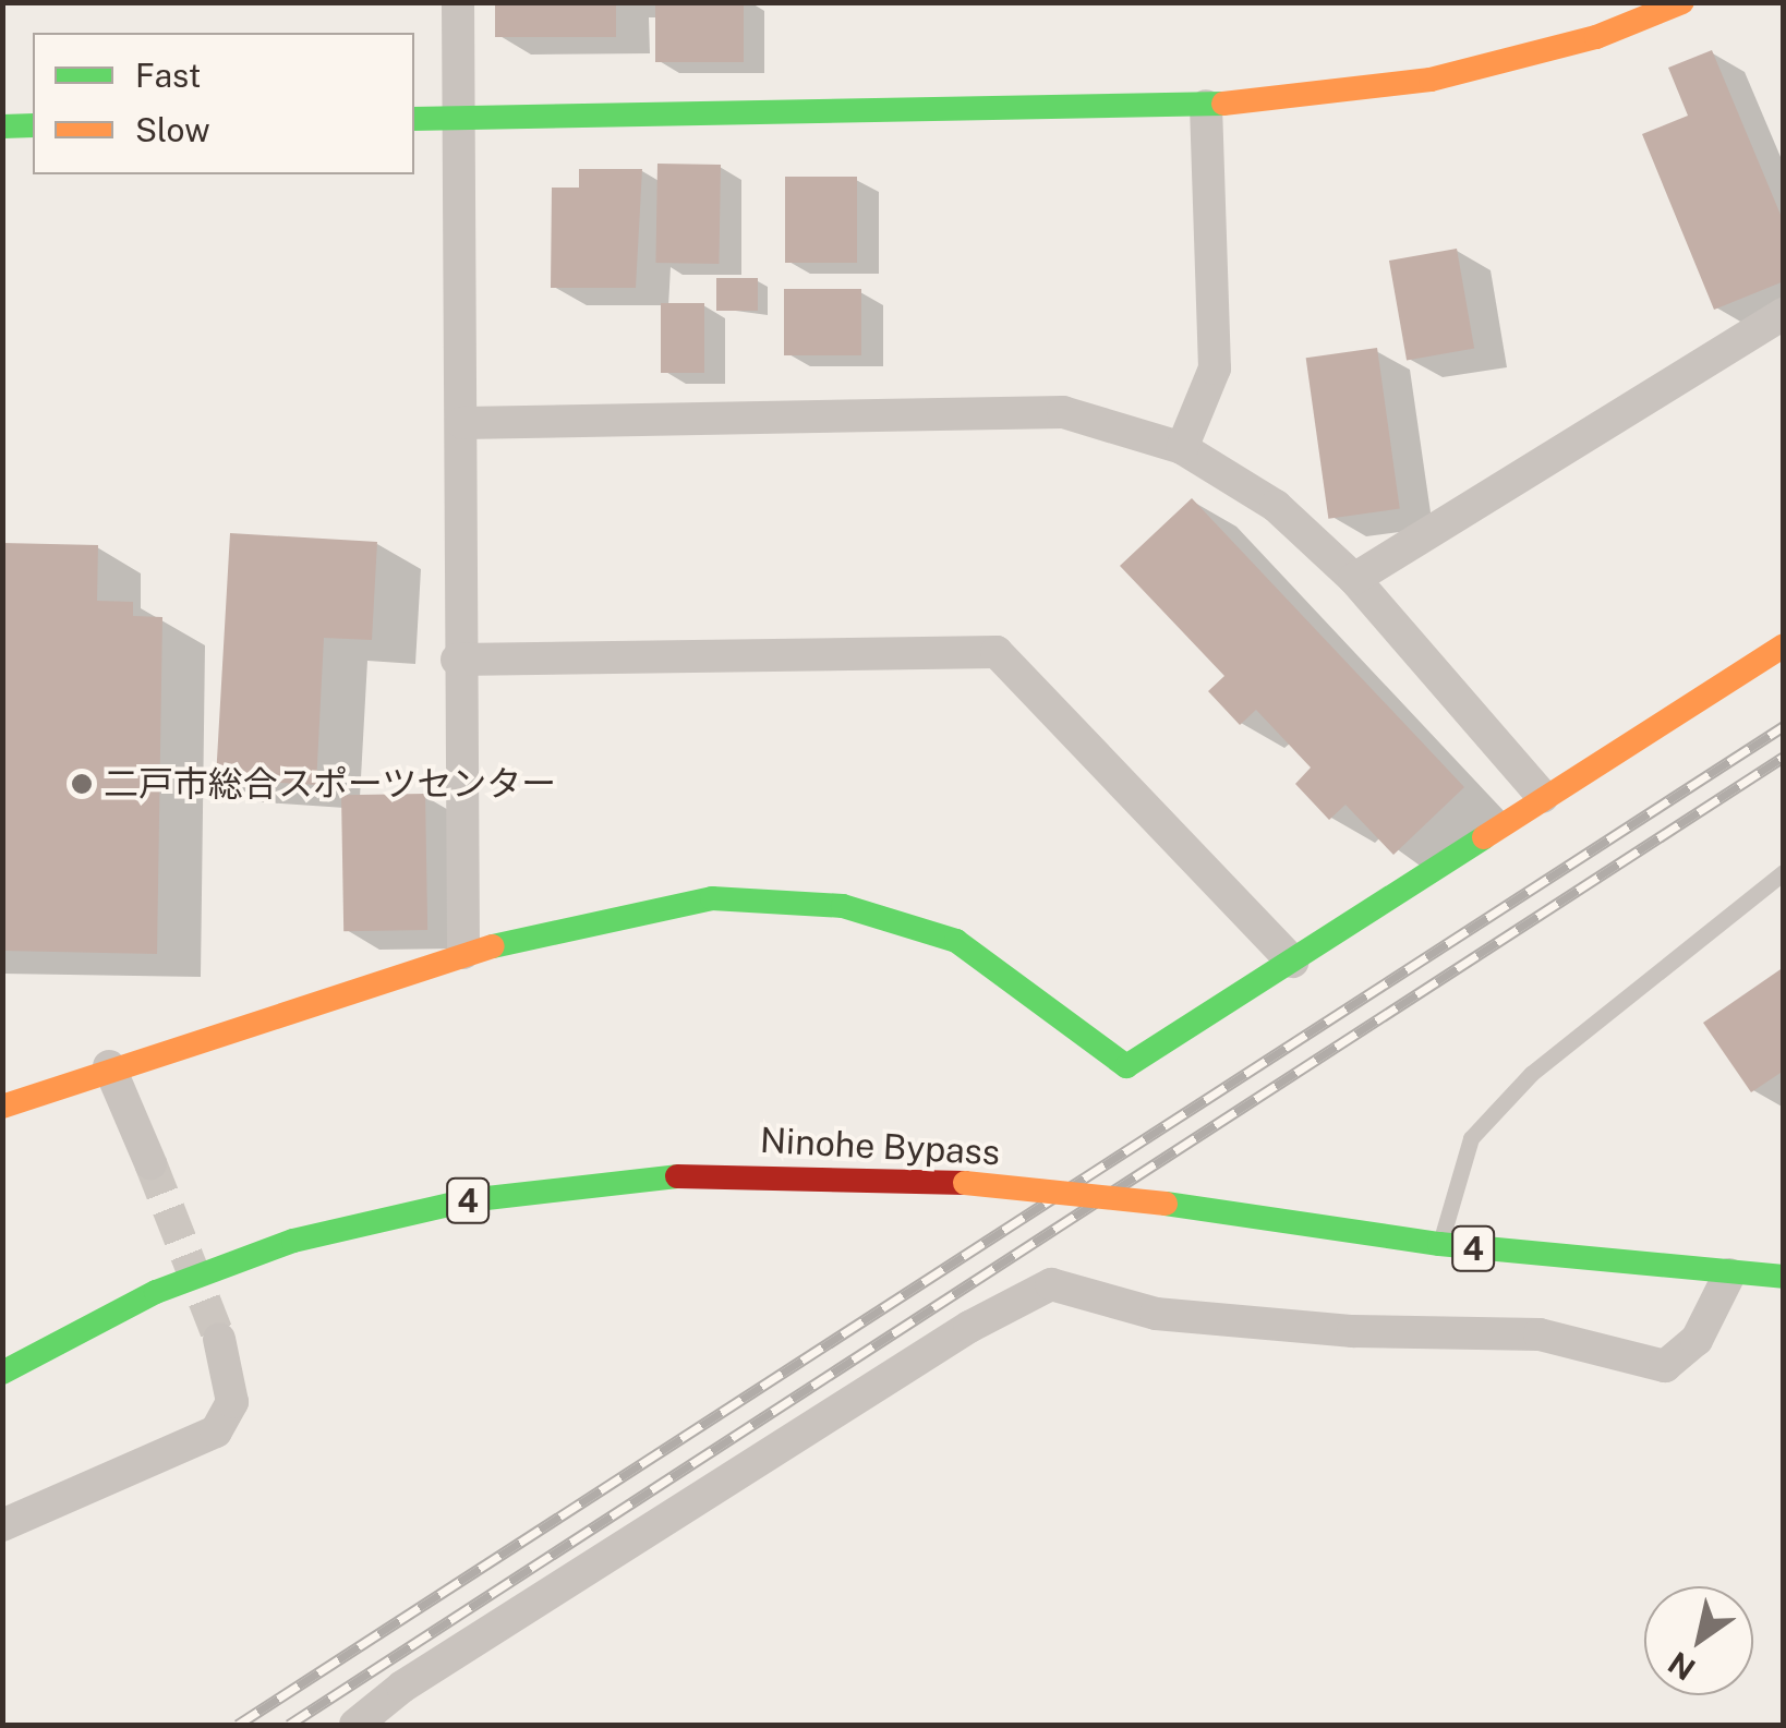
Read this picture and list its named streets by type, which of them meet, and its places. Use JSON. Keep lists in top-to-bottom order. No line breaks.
{"streets":{"main road":["Ninohe Bypass","4"]},"places":["二戸市総合スポーツセンター"],"legend":["Fast","Slow"],"north":"bottom left"}
